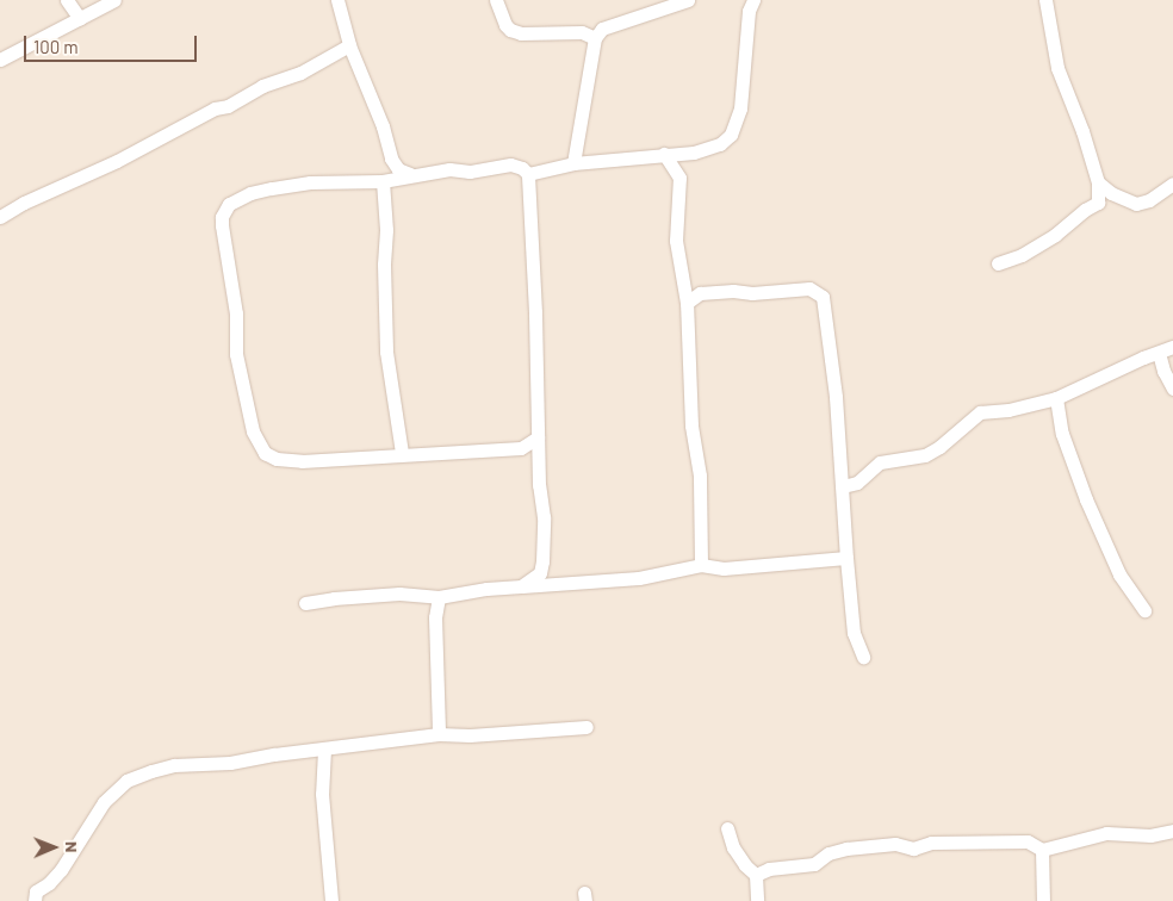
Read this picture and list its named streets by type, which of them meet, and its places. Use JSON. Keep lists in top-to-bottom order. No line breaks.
{"scale_bar":"100 m","north":"right"}
